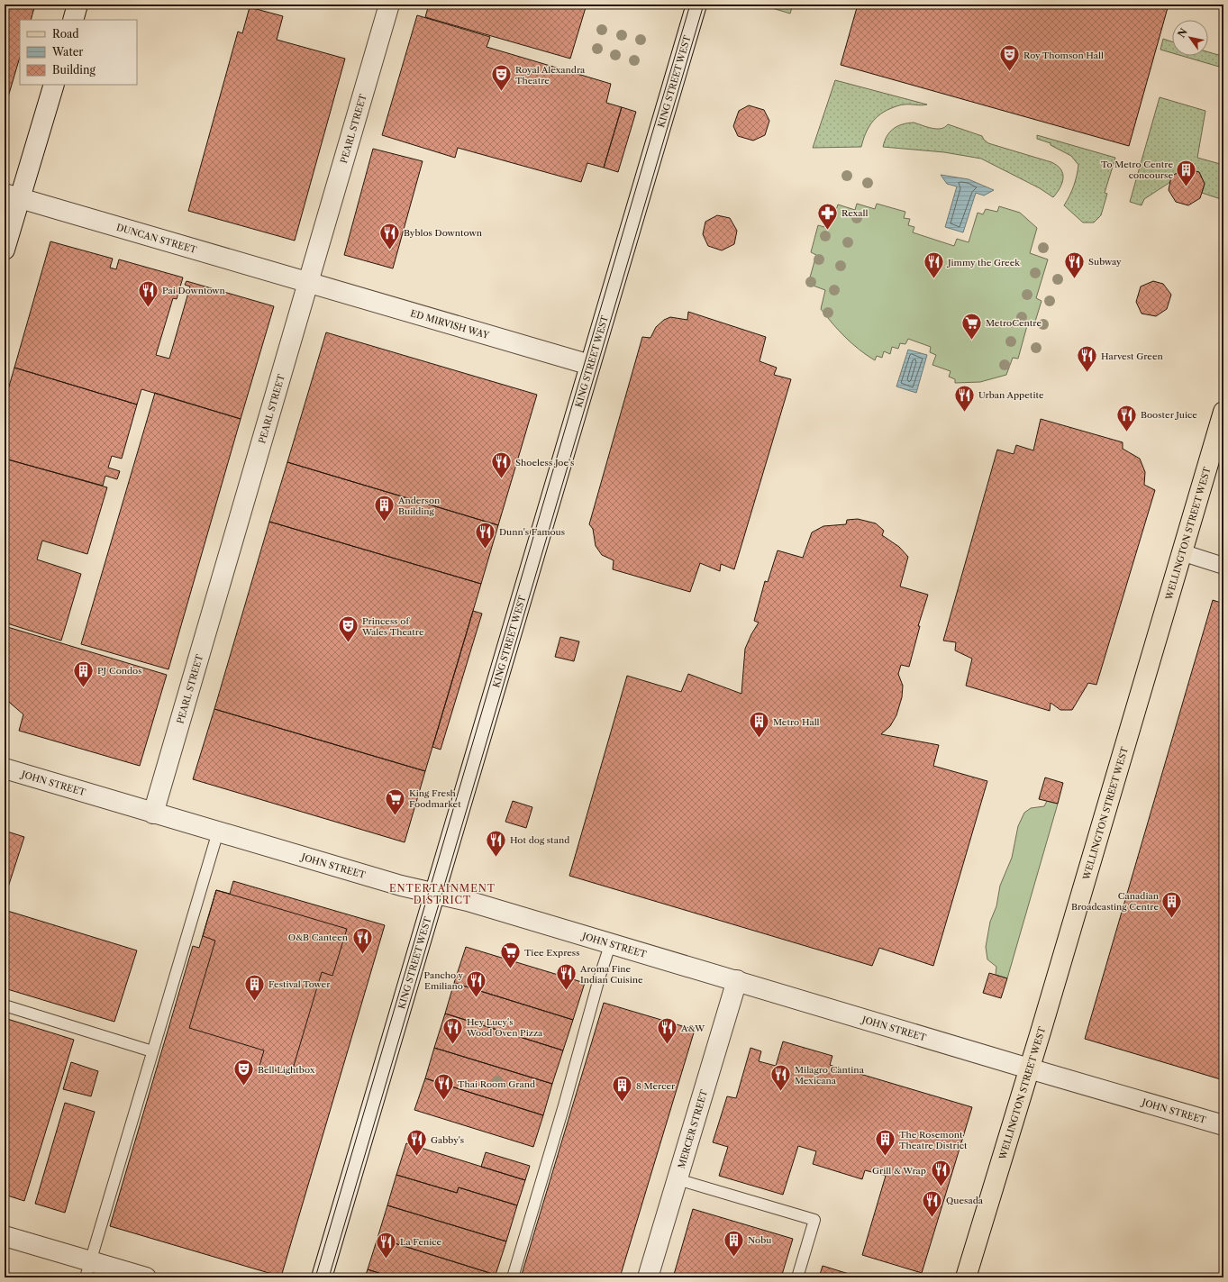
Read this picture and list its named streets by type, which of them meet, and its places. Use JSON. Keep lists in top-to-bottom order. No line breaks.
{"streets":{"main road":["WELLINGTON STREET WEST"],"street":["KING STREET WEST","PEARL STREET","DUNCAN STREET","ED MIRVISH WAY","JOHN STREET","MERCER STREET"]},"crossings":[["KING STREET WEST","ED MIRVISH WAY"],["KING STREET WEST","JOHN STREET"],["PEARL STREET","DUNCAN STREET"],["PEARL STREET","ED MIRVISH WAY"],["PEARL STREET","JOHN STREET"],["DUNCAN STREET","ED MIRVISH WAY"],["WELLINGTON STREET WEST","JOHN STREET"],["JOHN STREET","MERCER STREET"]],"districts":["ENTERTAINMENT DISTRICT"],"places":{"theatre":["Roy Thomson Hall","Royal Alexandra Theatre","Princess of Wales Theatre","Bell Lightbox"],"building":["To Metro Centre concourse","Anderson Building","PJ Condos","Metro Hall","Canadian Broadcasting Centre","Festival Tower","8 Mercer","The Rosemont Theatre District","Nobu"],"pharmacy":["Rexall"],"restaurant":["Byblos Downtown","Subway","Jimmy the Greek","Pai Downtown","Harvest Green","Urban Appetite","Booster Juice","Shoeless Joe's","Dunn's Famous","Hot dog stand","O&B Canteen","Aroma Fine Indian Cuisine","Pancho y Emiliano","Hey Lucy's Wood Oven Pizza","A&W","Milagro Cantina Mexicana","Thai Room Grand","Gabby's","Grill & Wrap","Quesada","La Fenice"],"supermarket":["MetroCentre","King Fresh Foodmarket","Tiee Express"]},"legend":["Road","Water","Building"],"north":"top left"}
